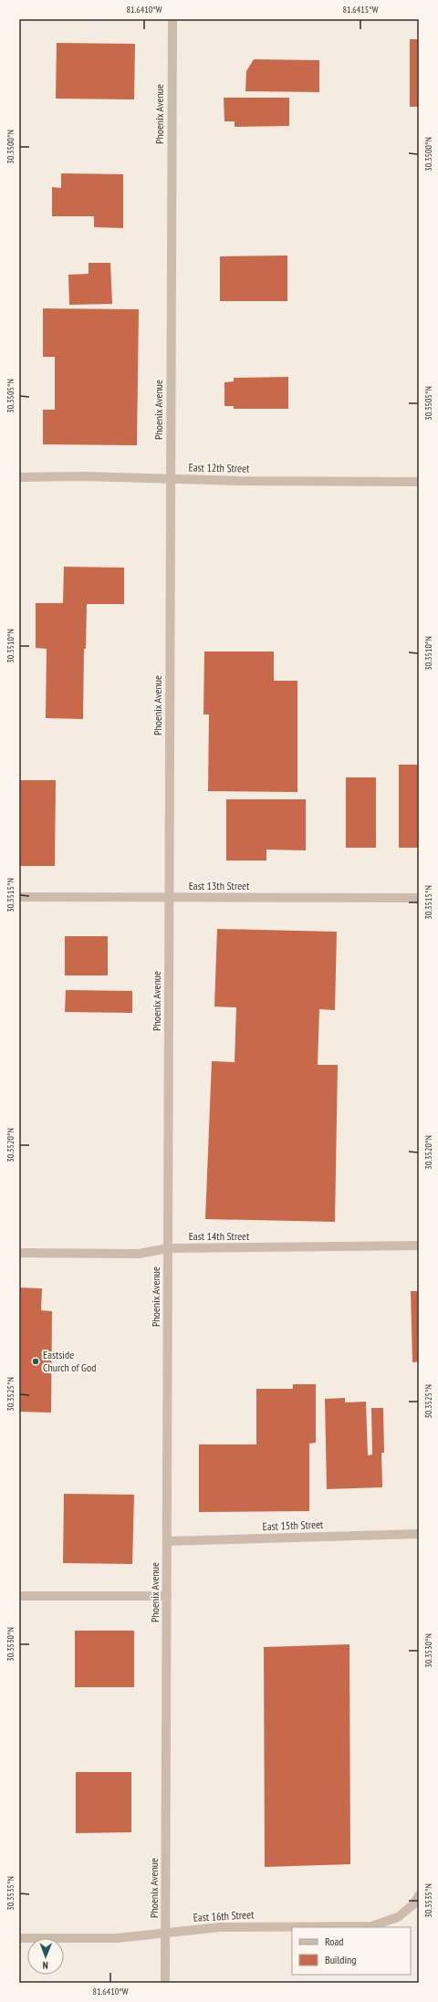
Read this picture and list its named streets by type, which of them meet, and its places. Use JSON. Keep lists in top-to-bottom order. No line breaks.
{"streets":{"street":["Phoenix Avenue","East 12th Street","East 13th Street","East 14th Street","East 15th Street","East 16th Street"]},"crossings":[["Phoenix Avenue","East 12th Street"],["Phoenix Avenue","East 13th Street"],["Phoenix Avenue","East 14th Street"],["Phoenix Avenue","East 15th Street"],["Phoenix Avenue","East 16th Street"]],"places":["Eastside Church of God"],"legend":["Road","Building"],"north":"bottom","coordinates":["81.6410°W","81.6415°W","30.3500°N","30.3505°N","30.3510°N","30.3515°N","30.3520°N","30.3525°N","30.3530°N","30.3535°N"]}
